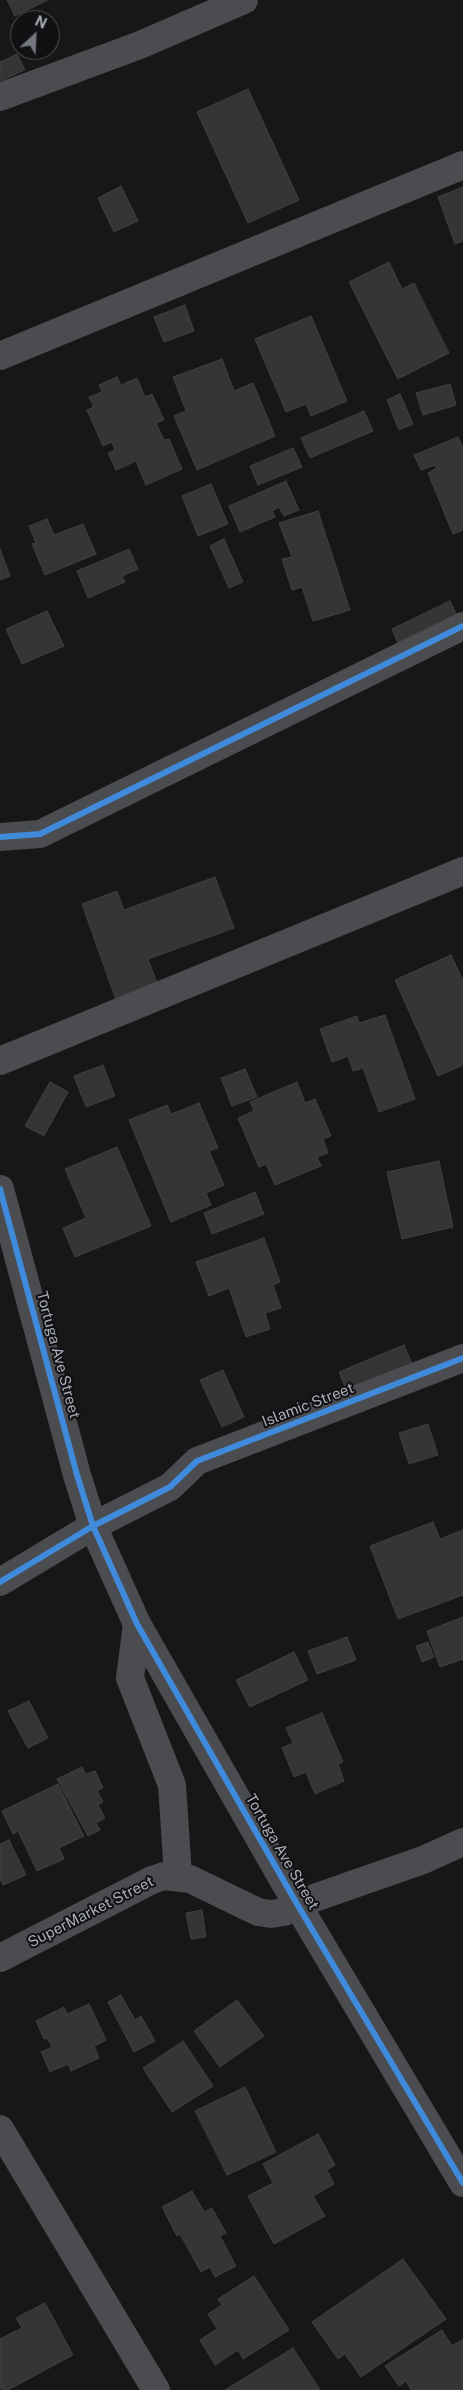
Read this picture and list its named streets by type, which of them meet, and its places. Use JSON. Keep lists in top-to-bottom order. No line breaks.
{"streets":{"street":["Tortuga Ave Street","Islamic Street","SuperMarket Street"]},"crossings":[["Tortuga Ave Street","Islamic Street"],["Tortuga Ave Street","SuperMarket Street"]],"north":"top right"}
